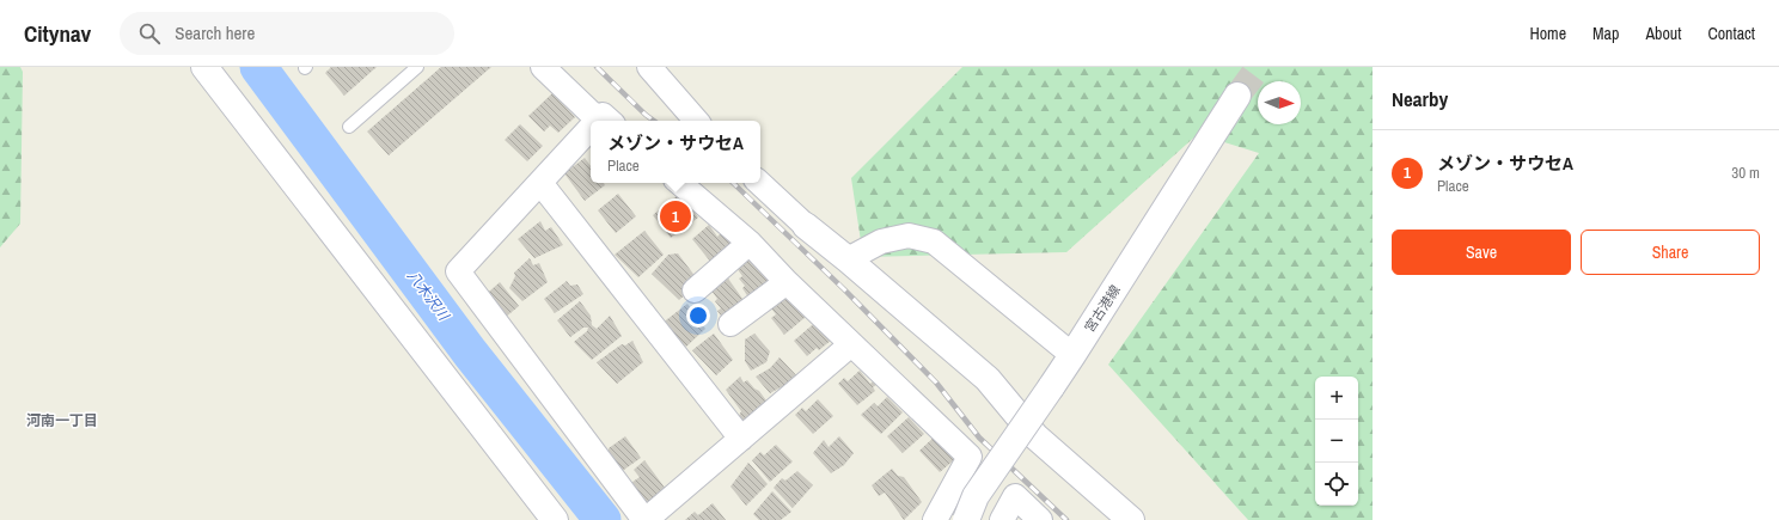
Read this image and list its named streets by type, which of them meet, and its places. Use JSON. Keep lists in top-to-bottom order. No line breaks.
{"streets":{"street":["宮古港線"]},"districts":["河南一丁目"],"water":["八木沢川"],"north":"right","page":{"header":"Citynav","search":"Search here","nav":["Home","Map","About","Contact"],"heading":"Nearby","popup":["メゾン・サウセA","Place"],"list":[{"mark":"1","name":"メゾン・サウセA","note":"Place","value":"30 m"}],"pins":"1","buttons":["Save","Share"],"map_buttons":["+","−"]}}
